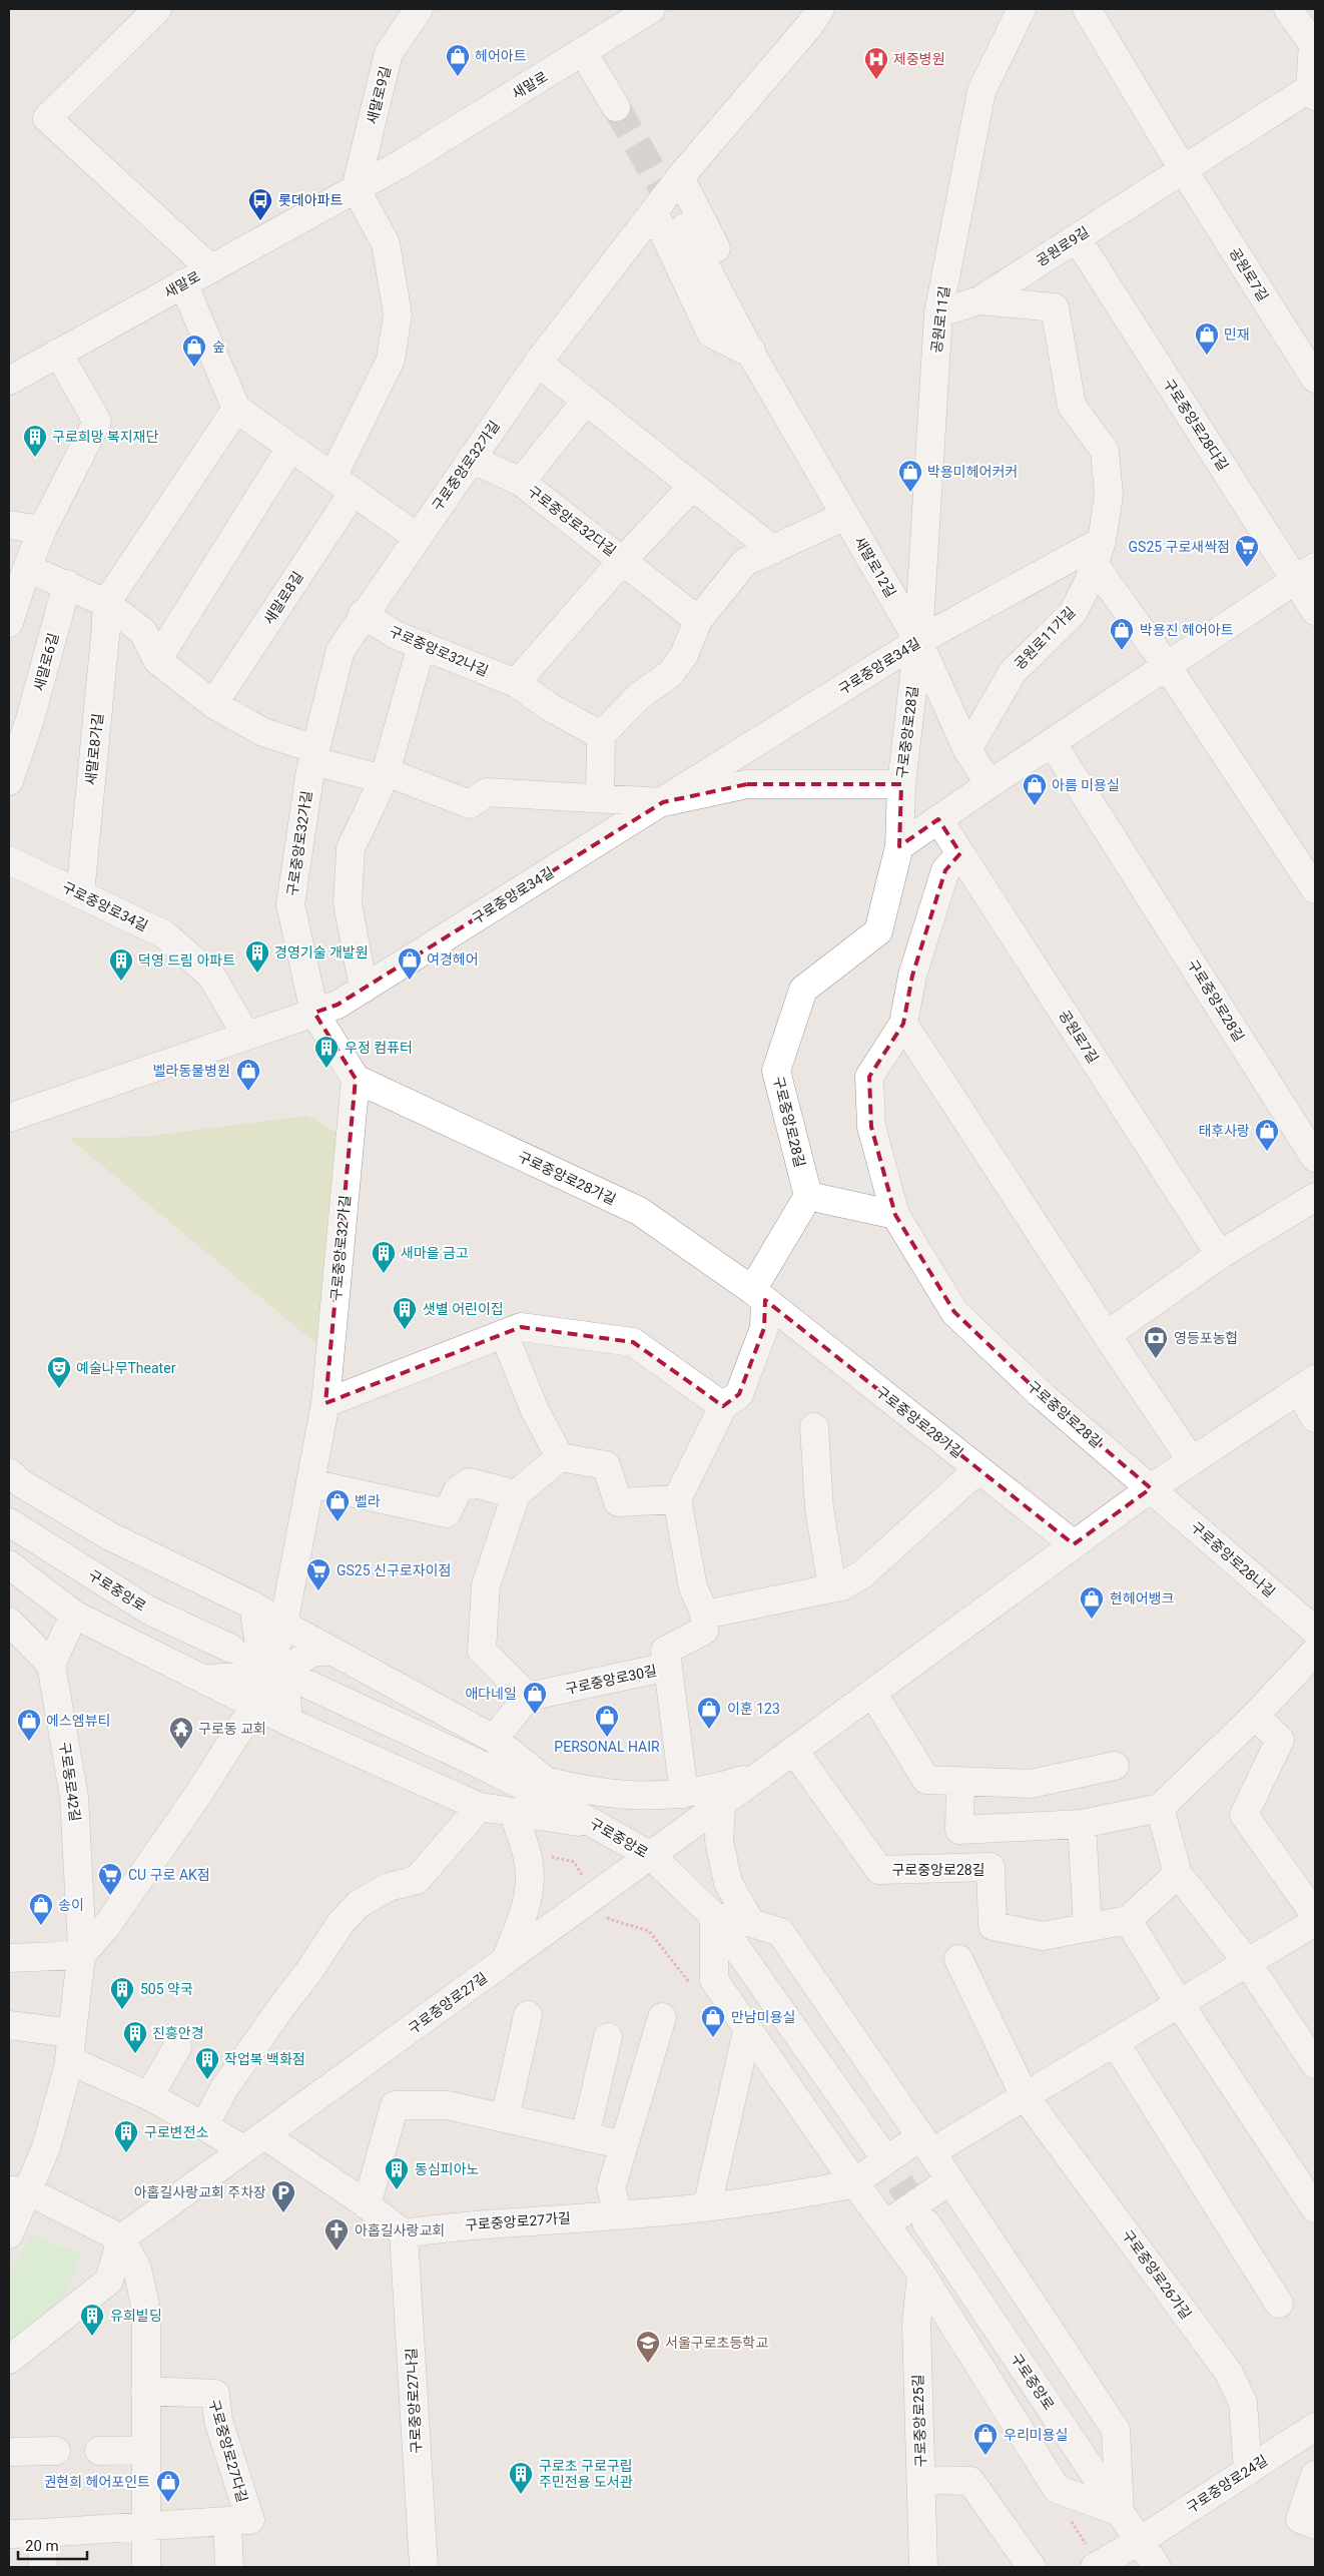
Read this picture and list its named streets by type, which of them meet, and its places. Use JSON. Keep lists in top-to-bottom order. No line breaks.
{"streets":{"street":["새말로","새말로9길","공원로9길","공원로7길","공원로11길","구로중앙로28다길","구로중앙로32가길","구로중앙로32다길","새말로12길","새말로8길","공원로11가길","구로중앙로32나길","새말로6길","구로중앙로34길","구로중앙로28길","새말로8가길","구로중앙로28가길","구로중앙로28나길","구로중앙로","구로중앙로30길","구로동로42길","구로중앙로27길","구로중앙로27가길","구로중앙로26가길","구로중앙로27나길","구로중앙로25길","구로중앙로27다길","구로중앙로24길"]},"crossings":[["새말로","새말로9길"],["공원로9길","공원로7길"],["공원로9길","공원로11길"],["공원로9길","구로중앙로28다길"],["공원로9길","공원로11가길"],["공원로7길","구로중앙로28길"],["공원로11길","새말로12길"],["공원로11길","구로중앙로34길"],["공원로11길","구로중앙로28길"],["구로중앙로32가길","구로중앙로32다길"],["구로중앙로32가길","새말로12길"],["구로중앙로32가길","구로중앙로32나길"],["구로중앙로32가길","구로중앙로34길"],["구로중앙로32가길","구로중앙로28가길"],["새말로12길","공원로11가길"],["새말로12길","구로중앙로34길"],["새말로12길","구로중앙로28길"],["공원로11가길","구로중앙로34길"],["구로중앙로34길","구로중앙로28길"],["구로중앙로34길","새말로8가길"],["구로중앙로28길","구로중앙로28나길"],["구로중앙로","구로중앙로27길"],["구로중앙로","구로중앙로24길"],["구로중앙로27가길","구로중앙로27나길"],["구로중앙로26가길","구로중앙로24길"]],"places":{"shop":["헤어아트","민재","숲","박용미헤어커커","박용진 헤어아트","아름 미용실","여경헤어","벨라동물병원","태후사랑","벨라","현헤어뱅크","애다네일","이훈 123","PERSONAL HAIR","에스엠뷰티","송이","만남미용실","우리미용실","권현희 헤어포인트"],"hospital":["제중병원"],"bus stop":["롯데아파트"],"building":["구로희망 복지재단","경영기술 개발원","덕영 드림 아파트","우정 컴퓨터","새마을 금고","샛별 어린이집","505 약국","진흥안경","작업복 백화점","구로변전소","동심피아노","유희빌딩","구로초 구로구립 주민전용 도서관"],"supermarket":["GS25 구로새싹점","GS25 신구로자이점","CU 구로 AK점"],"bank":["영등포농협"],"theatre":["예술나무Theater"],"temple":["구로동 교회"],"parking":["아홉길사랑교회 주차장"],"church":["아홉길사랑교회"],"school or university":["서울구로초등학교"]},"scale_bar":"20 m"}
